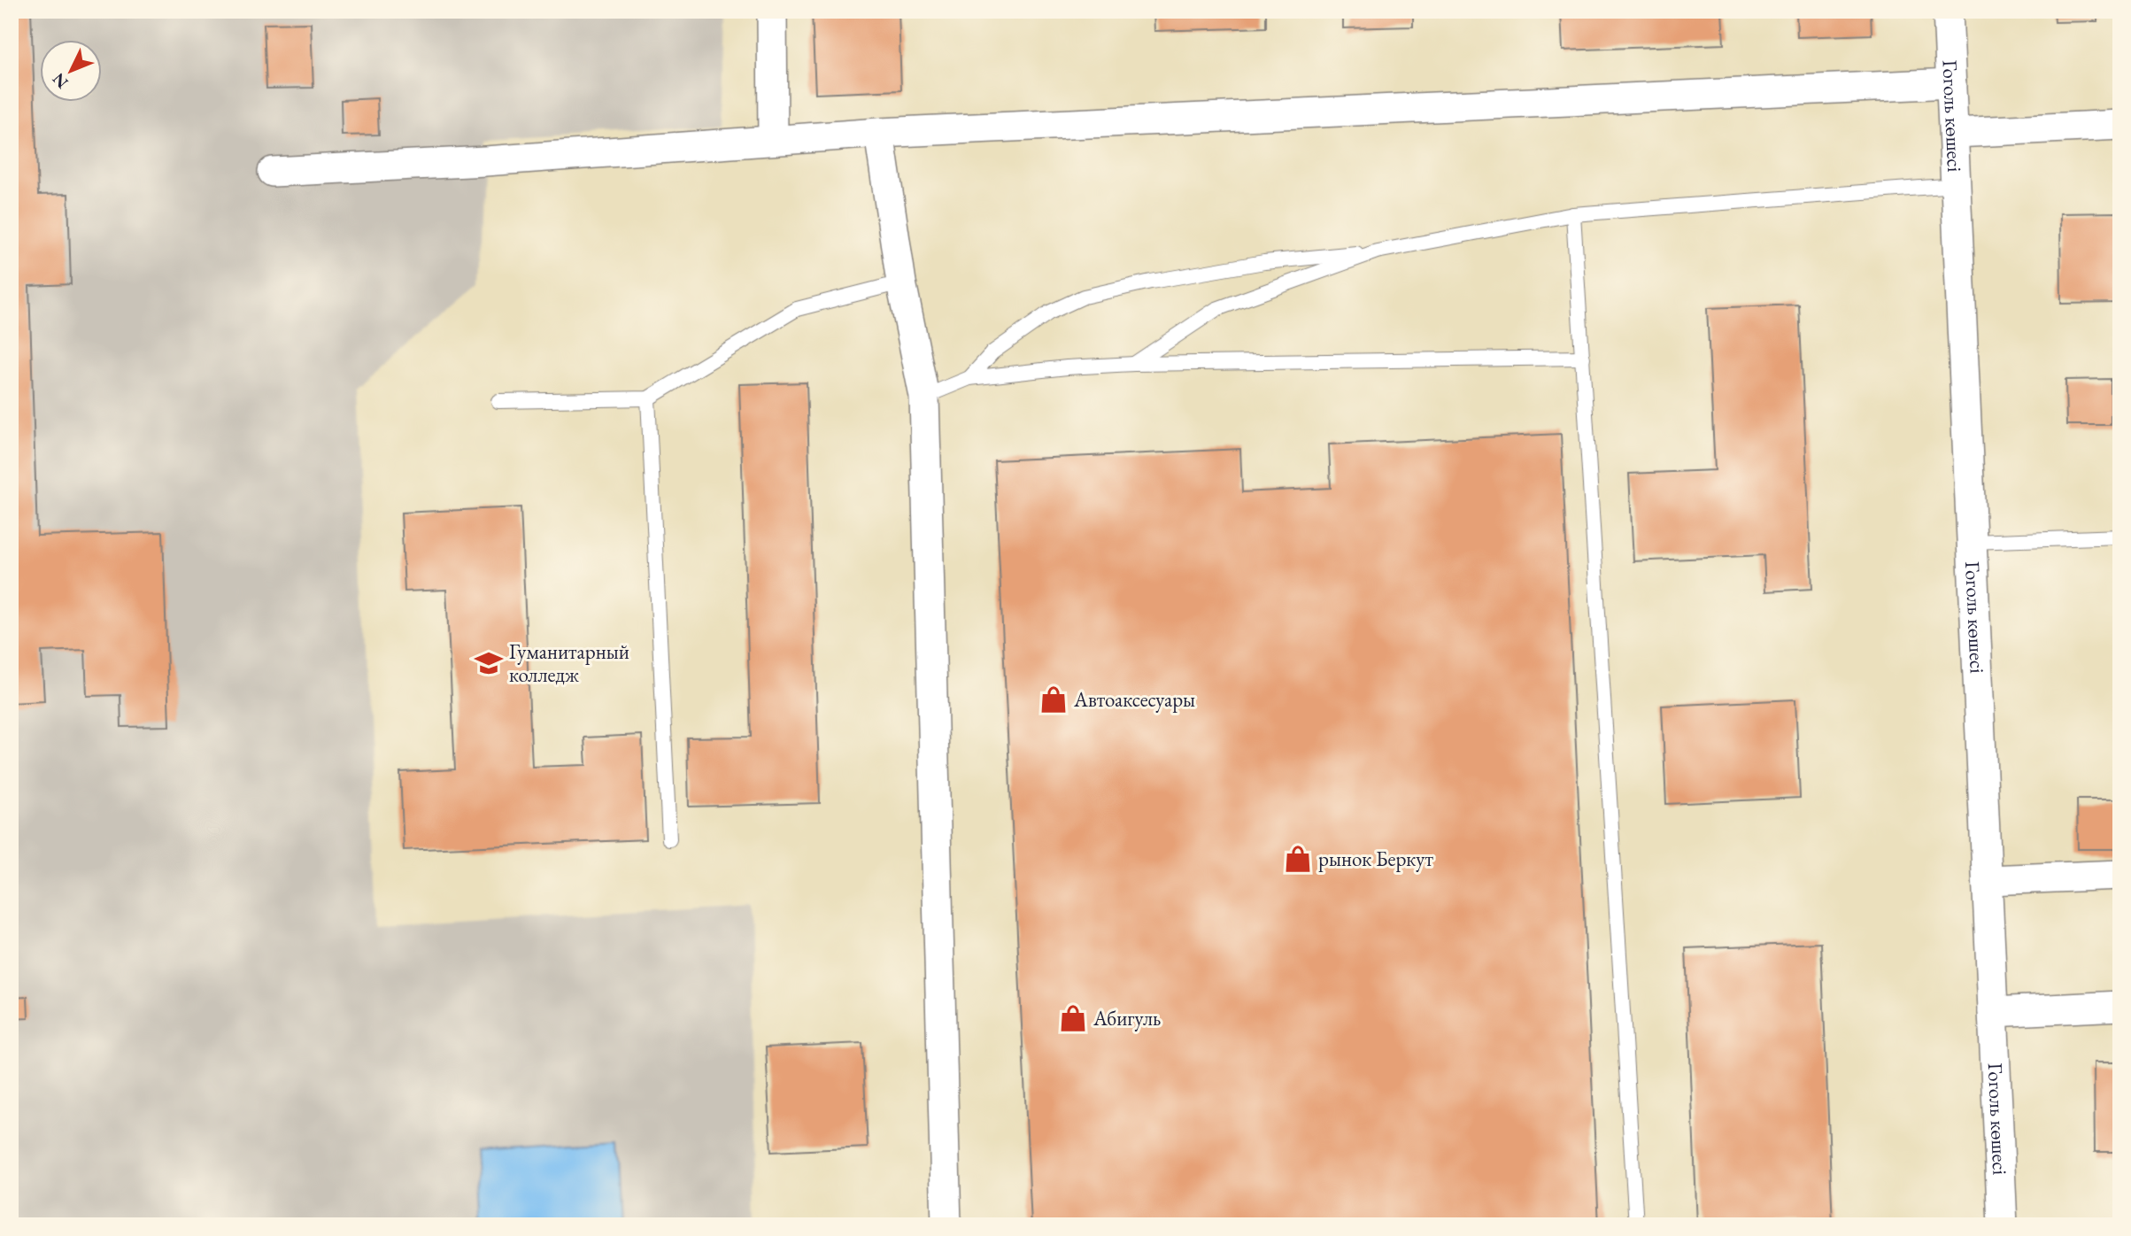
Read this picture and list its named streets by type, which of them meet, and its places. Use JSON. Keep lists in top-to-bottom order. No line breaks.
{"streets":{"street":["Гоголь көшесі"]},"places":{"school or university":["Гуманитарный колледж"],"shop":["Автоаксесуары","рынок Беркут","Абигуль"]},"north":"bottom left"}
